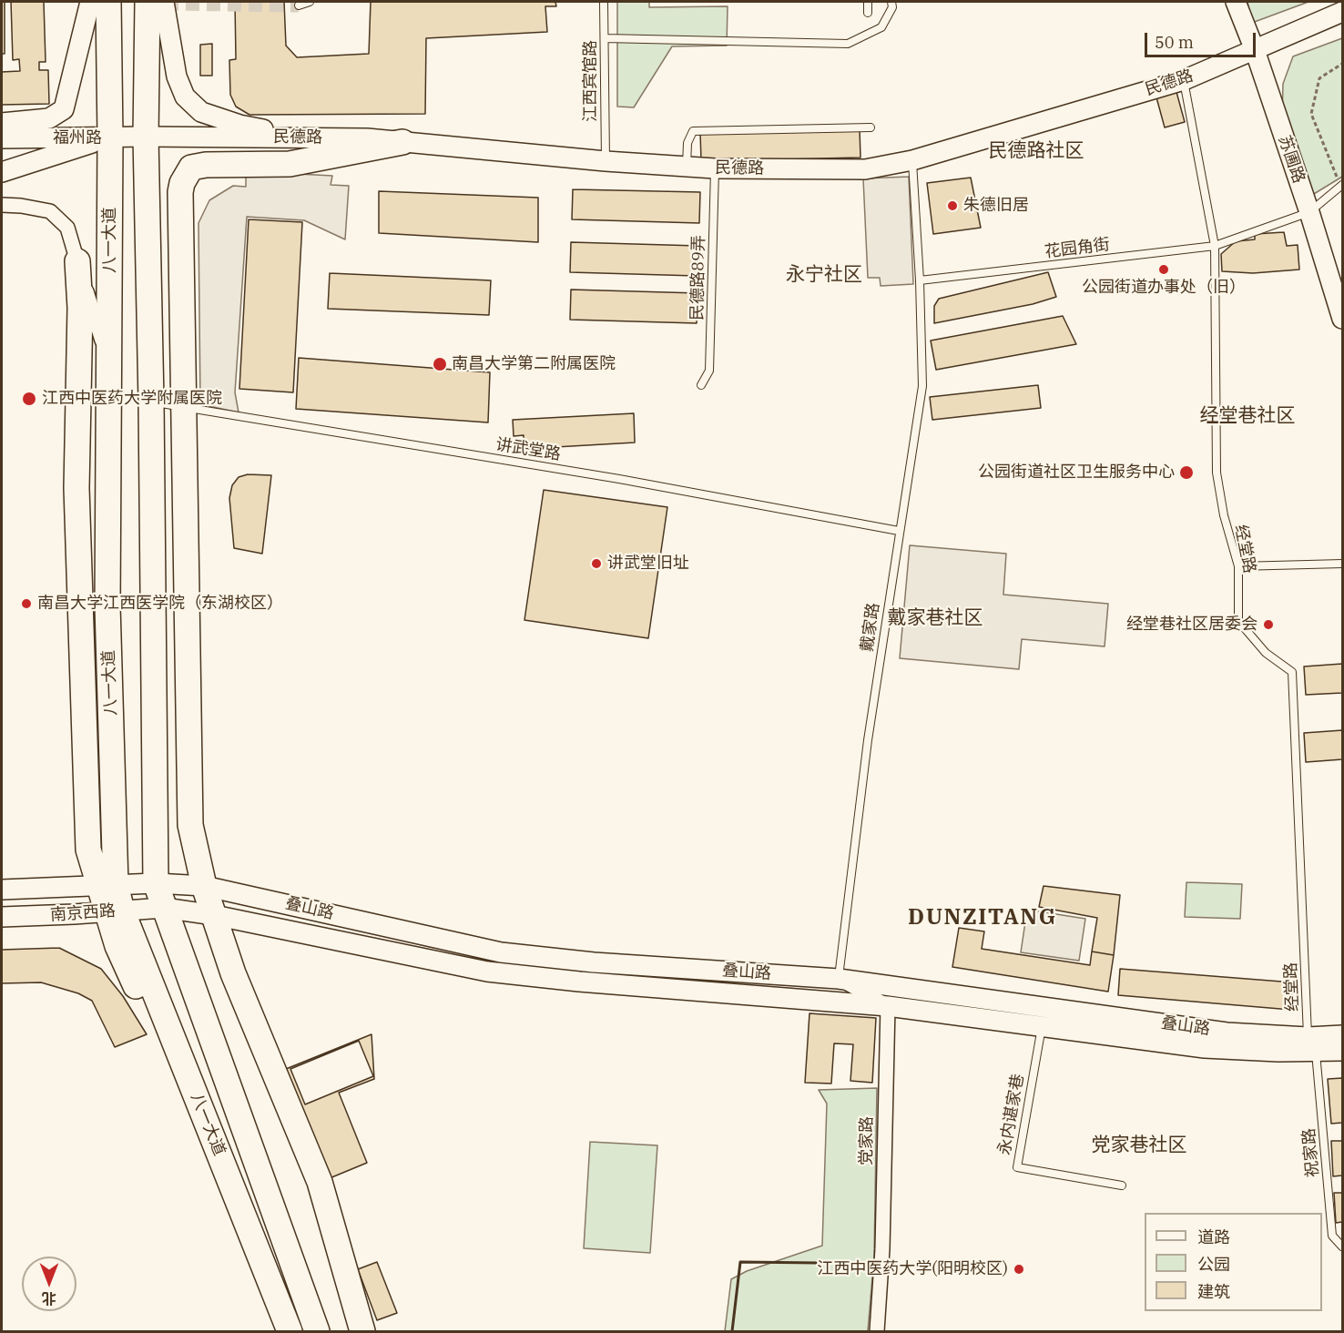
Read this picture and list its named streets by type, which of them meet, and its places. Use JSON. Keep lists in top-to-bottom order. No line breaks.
{"streets":{"highway":["八一大道"],"main road":["民德路","福州路","苏圃路","叠山路","南京西路"],"street":["党家路"],"lane":["江西宾馆路","花园角街","民德路89弄","讲武堂路","经堂路","戴家路","永内谌家巷","祝家路"]},"crossings":[["江西宾馆路","民德路"],["民德路","福州路"],["民德路","苏圃路"],["民德路","八一大道"],["民德路","民德路89弄"],["民德路","经堂路"],["福州路","八一大道"],["苏圃路","花园角街"],["八一大道","讲武堂路"],["八一大道","叠山路"],["八一大道","南京西路"],["花园角街","经堂路"],["花园角街","戴家路"],["讲武堂路","戴家路"],["经堂路","叠山路"],["经堂路","祝家路"],["戴家路","叠山路"],["叠山路","南京西路"],["叠山路","永内谌家巷"],["叠山路","党家路"],["叠山路","祝家路"]],"districts":["民德路社区","永宁社区","经堂巷社区","戴家巷社区","DUNZITANG","党家巷社区"],"places":["朱德旧居","公园街道办事处（旧）","南昌大学第二附属医院","江西中医药大学附属医院","公园街道社区卫生服务中心","讲武堂旧址","南昌大学江西医学院（东湖校区）","经堂巷社区居委会","江西中医药大学(阳明校区)"],"legend":["道路","公园","建筑"],"scale_bar":"50 m","north":"bottom"}
